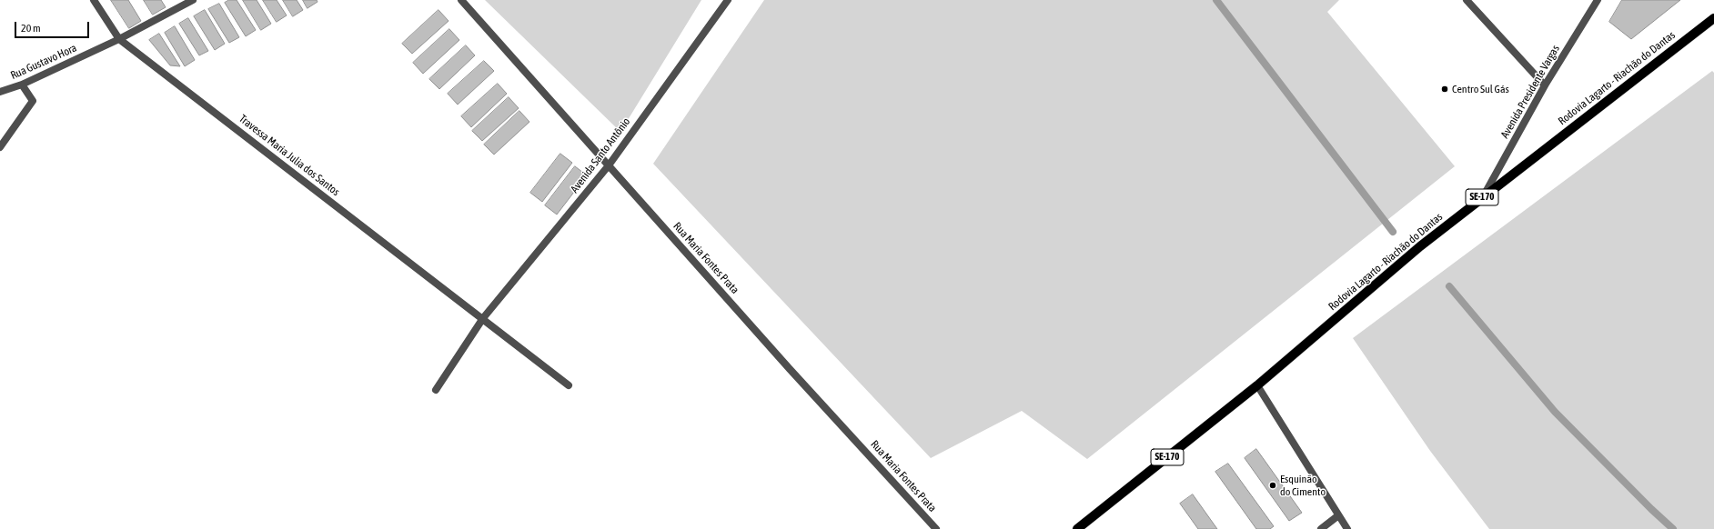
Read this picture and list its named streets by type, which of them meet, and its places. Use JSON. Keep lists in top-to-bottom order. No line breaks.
{"streets":{"main road":["Rodovia Lagarto - Riachão do Dantas","SE-170"],"street":["Rua Gustavo Hora","Avenida Presidente Vargas","Travessa Maria Julia dos Santos","Avenida Santo Antônio","Rua Maria Fontes Prata"]},"crossings":[["Rua Gustavo Hora","Travessa Maria Julia dos Santos"],["Rodovia Lagarto - Riachão do Dantas","Avenida Presidente Vargas"],["Travessa Maria Julia dos Santos","Avenida Santo Antônio"],["Avenida Santo Antônio","Rua Maria Fontes Prata"]],"places":["Centro Sul Gás","Esquinão do Cimento"],"scale_bar":"20 m"}
